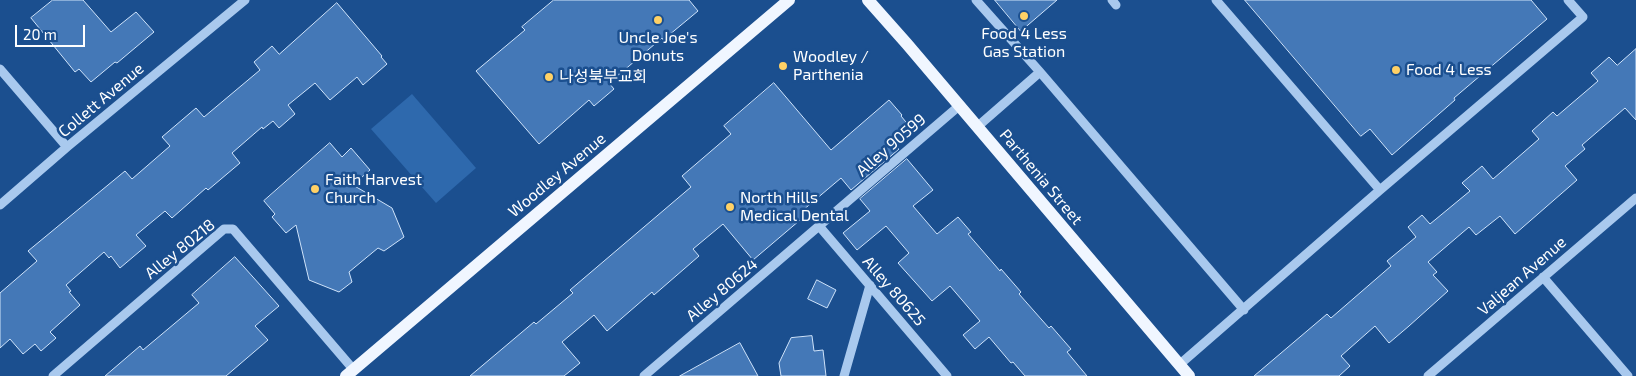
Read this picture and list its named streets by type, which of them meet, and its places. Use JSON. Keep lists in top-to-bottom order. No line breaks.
{"streets":{"main road":["Woodley Avenue","Parthenia Street"],"street":["Collett Avenue","Alley 90599","Alley 80218","Valjean Avenue","Alley 80624","Alley 80625"]},"crossings":[["Alley 90599","Parthenia Street"],["Alley 90599","Alley 80624"],["Alley 90599","Alley 80625"],["Woodley Avenue","Alley 80218"],["Alley 80624","Alley 80625"]],"places":["Food 4 Less Gas Station","Uncle Joe's Donuts","Woodley / Parthenia","Food 4 Less","나성북부교회","Faith Harvest Church","North Hills Medical Dental"],"scale_bar":"20 m"}
